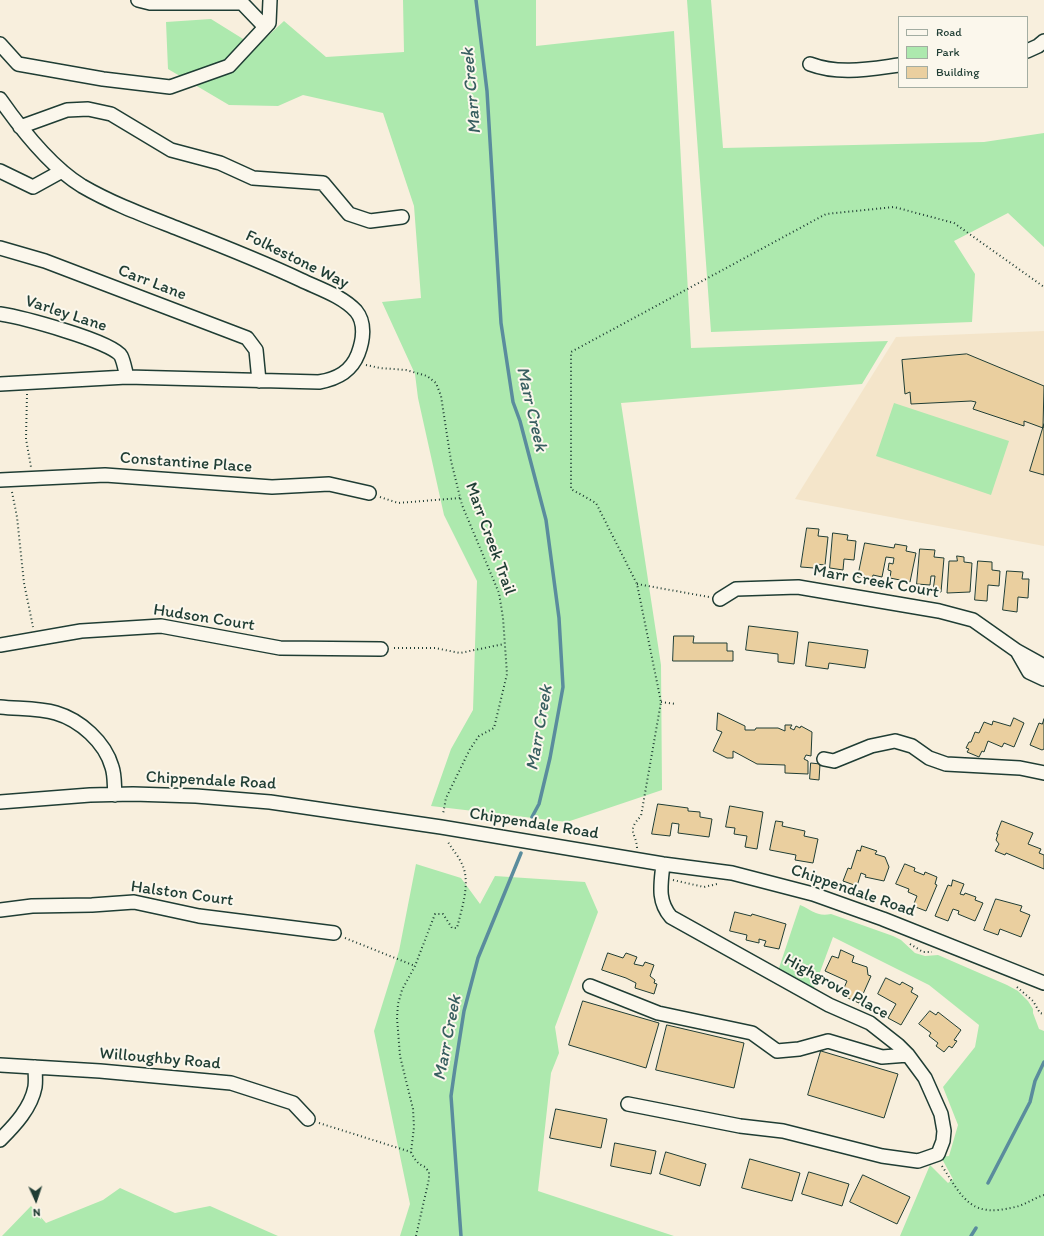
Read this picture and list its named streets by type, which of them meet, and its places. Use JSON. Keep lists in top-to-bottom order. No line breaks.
{"streets":{"street":["Folkestone Way","Carr Lane","Varley Lane","Constantine Place","Marr Creek Court","Hudson Court","Chippendale Road","Halston Court","Highgrove Place","Willoughby Road"],"path":["Marr Creek Trail"]},"crossings":[["Folkestone Way","Marr Creek Trail"],["Chippendale Road","Highgrove Place"]],"water":["Marr Creek"],"legend":["Road","Park","Building"],"north":"bottom"}
